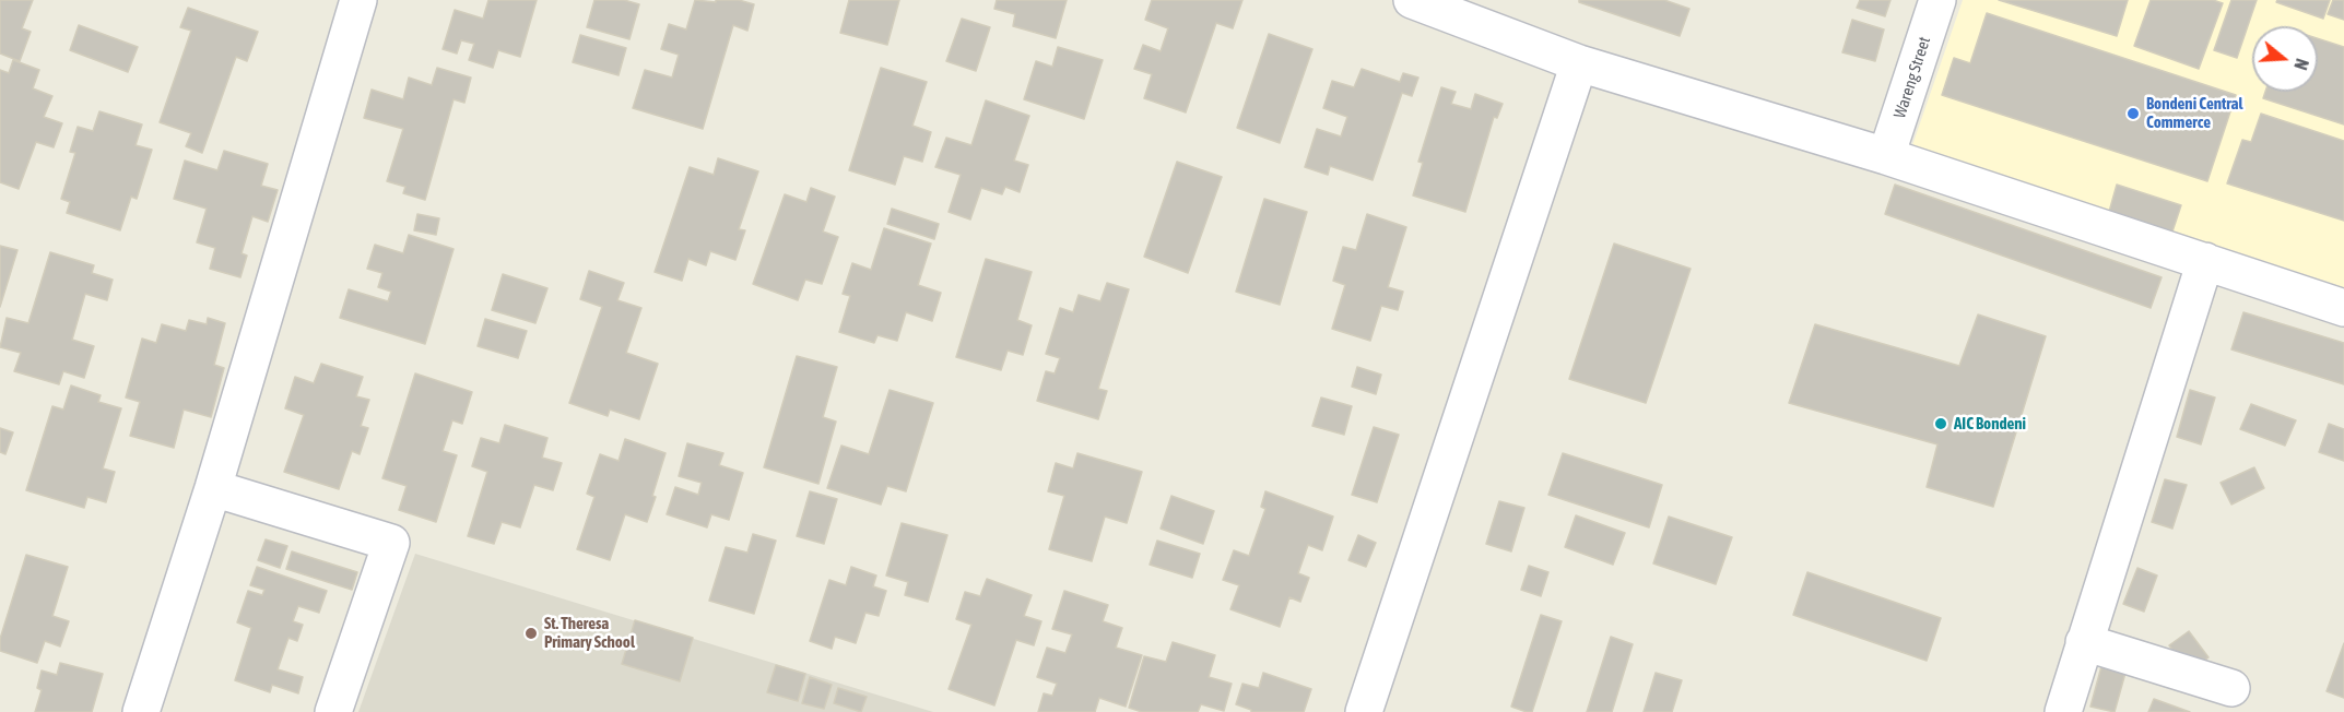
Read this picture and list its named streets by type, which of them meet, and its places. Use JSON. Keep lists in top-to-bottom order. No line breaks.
{"streets":{"street":["Wareng Street"]},"places":["Bondeni Central Commerce","AIC Bondeni","St. Theresa Primary School"],"north":"right"}
